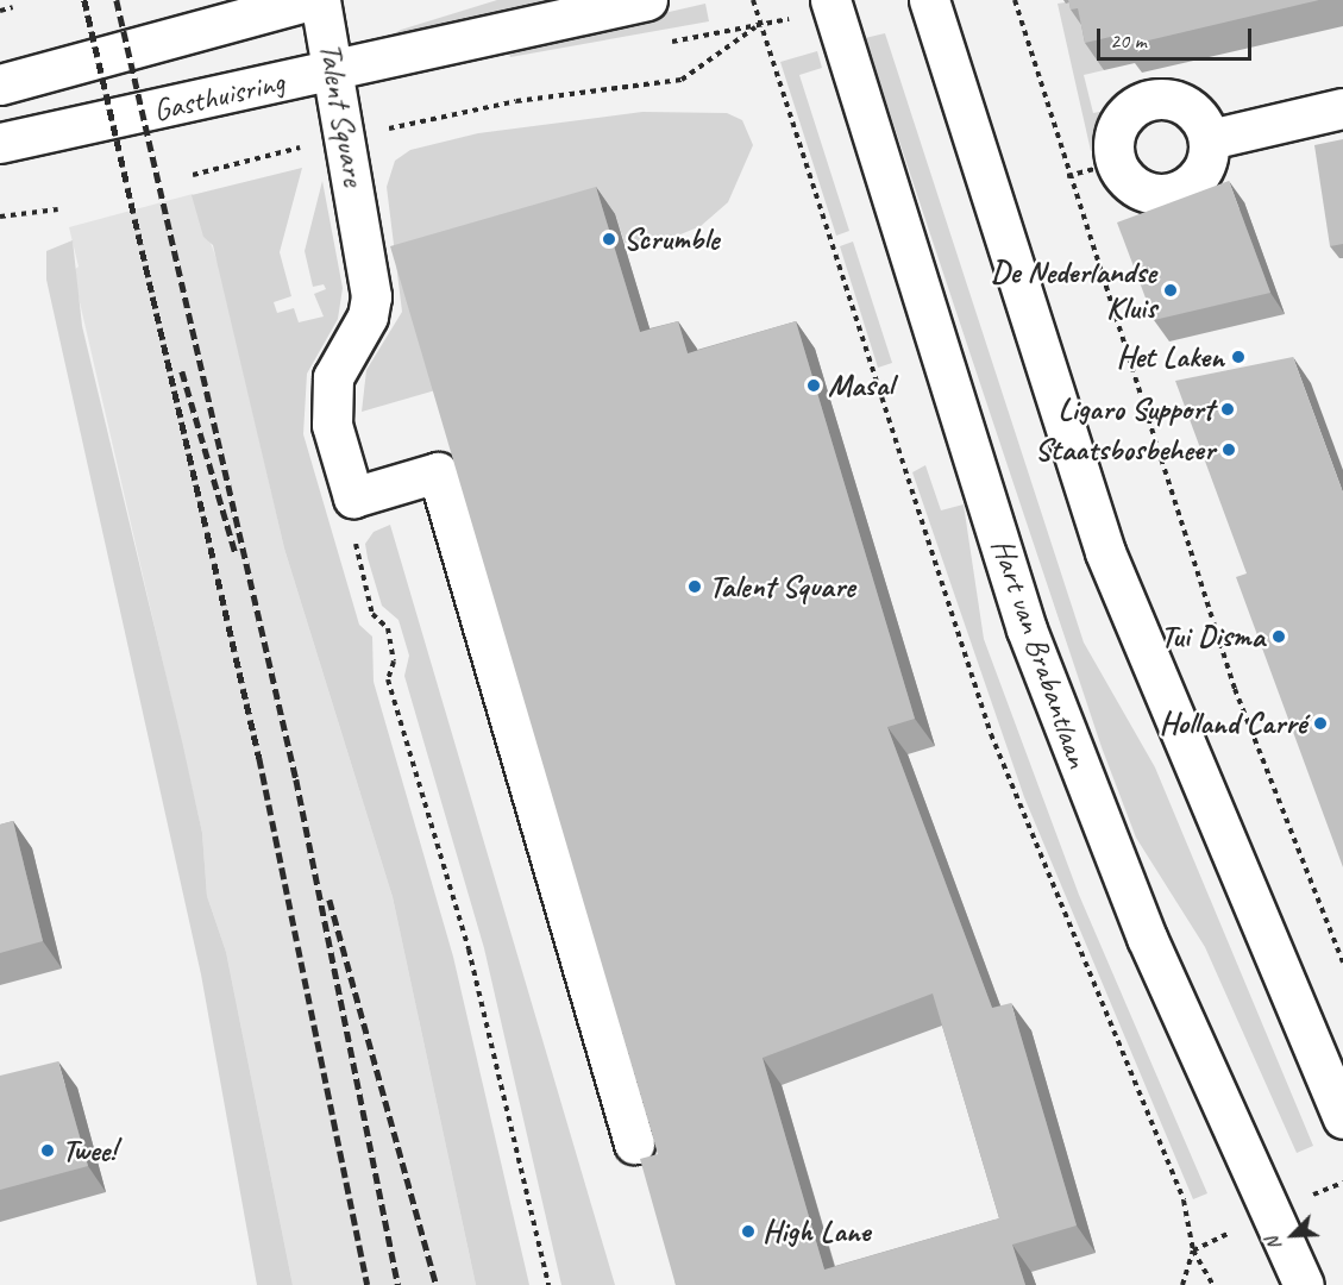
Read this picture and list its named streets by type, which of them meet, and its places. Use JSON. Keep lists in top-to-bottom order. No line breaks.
{"streets":{"street":["Gasthuisring","Talent Square","Hart van Brabantlaan"]},"crossings":[["Gasthuisring","Talent Square"]],"places":["Scrumble","De Nederlandse Kluis","Het Laken","Masal","Ligaro Support","Staatsbosbeheer","Talent Square","Tui Disma","Holland Carré","Twee!","High Lane"],"scale_bar":"20 m","north":"bottom left"}
